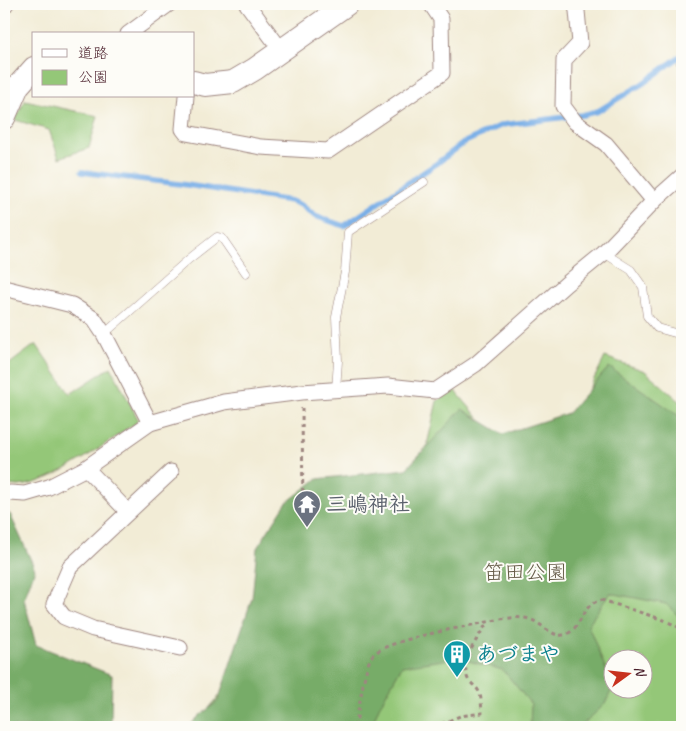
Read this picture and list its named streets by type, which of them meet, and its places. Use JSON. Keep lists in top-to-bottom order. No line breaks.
{"parks":["笛田公園"],"places":{"temple":["三嶋神社"],"building":["あづまや"]},"legend":["道路","公園"],"north":"right"}
